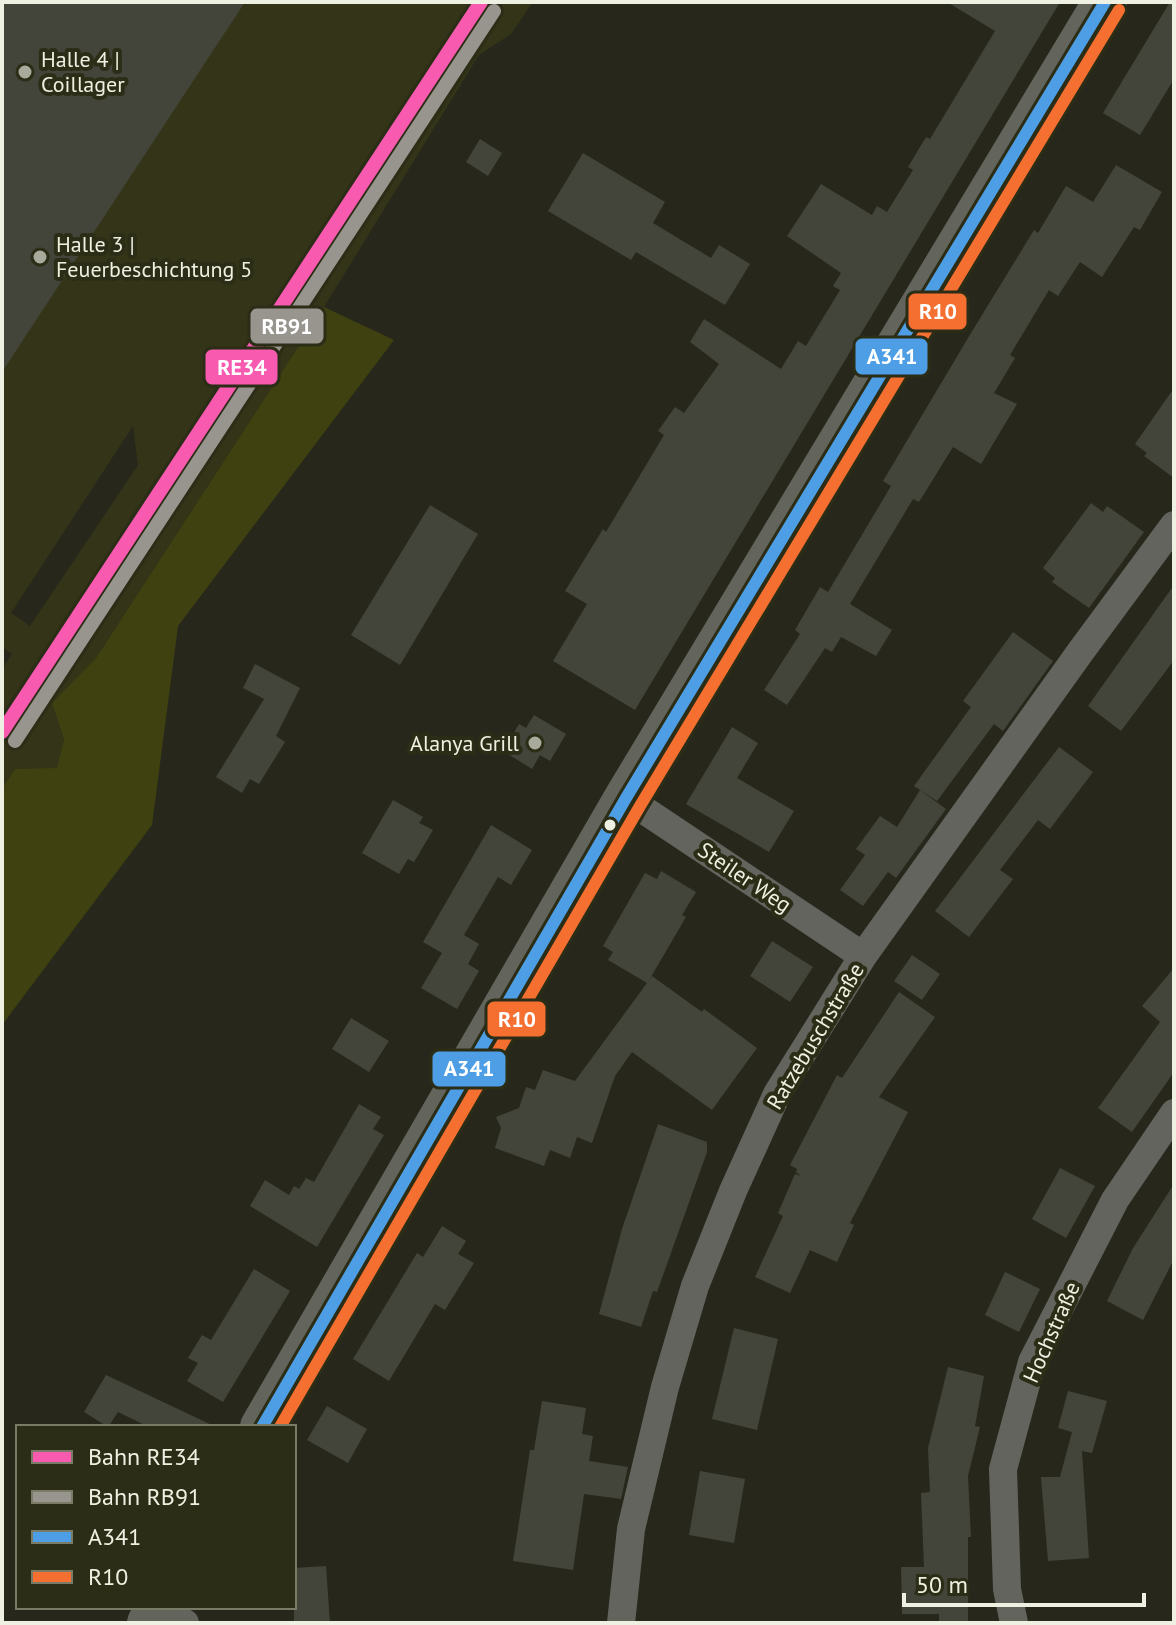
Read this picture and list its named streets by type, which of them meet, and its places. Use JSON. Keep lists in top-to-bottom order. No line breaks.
{"streets":{"street":["Steiler Weg","Ratzebuschstraße","Hochstraße"]},"crossings":[["Steiler Weg","Ratzebuschstraße"]],"places":["Halle 4 | Coillager","Halle 3 | Feuerbeschichtung 5","Alanya Grill"],"lines":["rail line RE34","transit line A341","transit line R10","rail line RB91"],"legend":["Bahn RE34","Bahn RB91","A341","R10"],"scale_bar":"50 m"}
